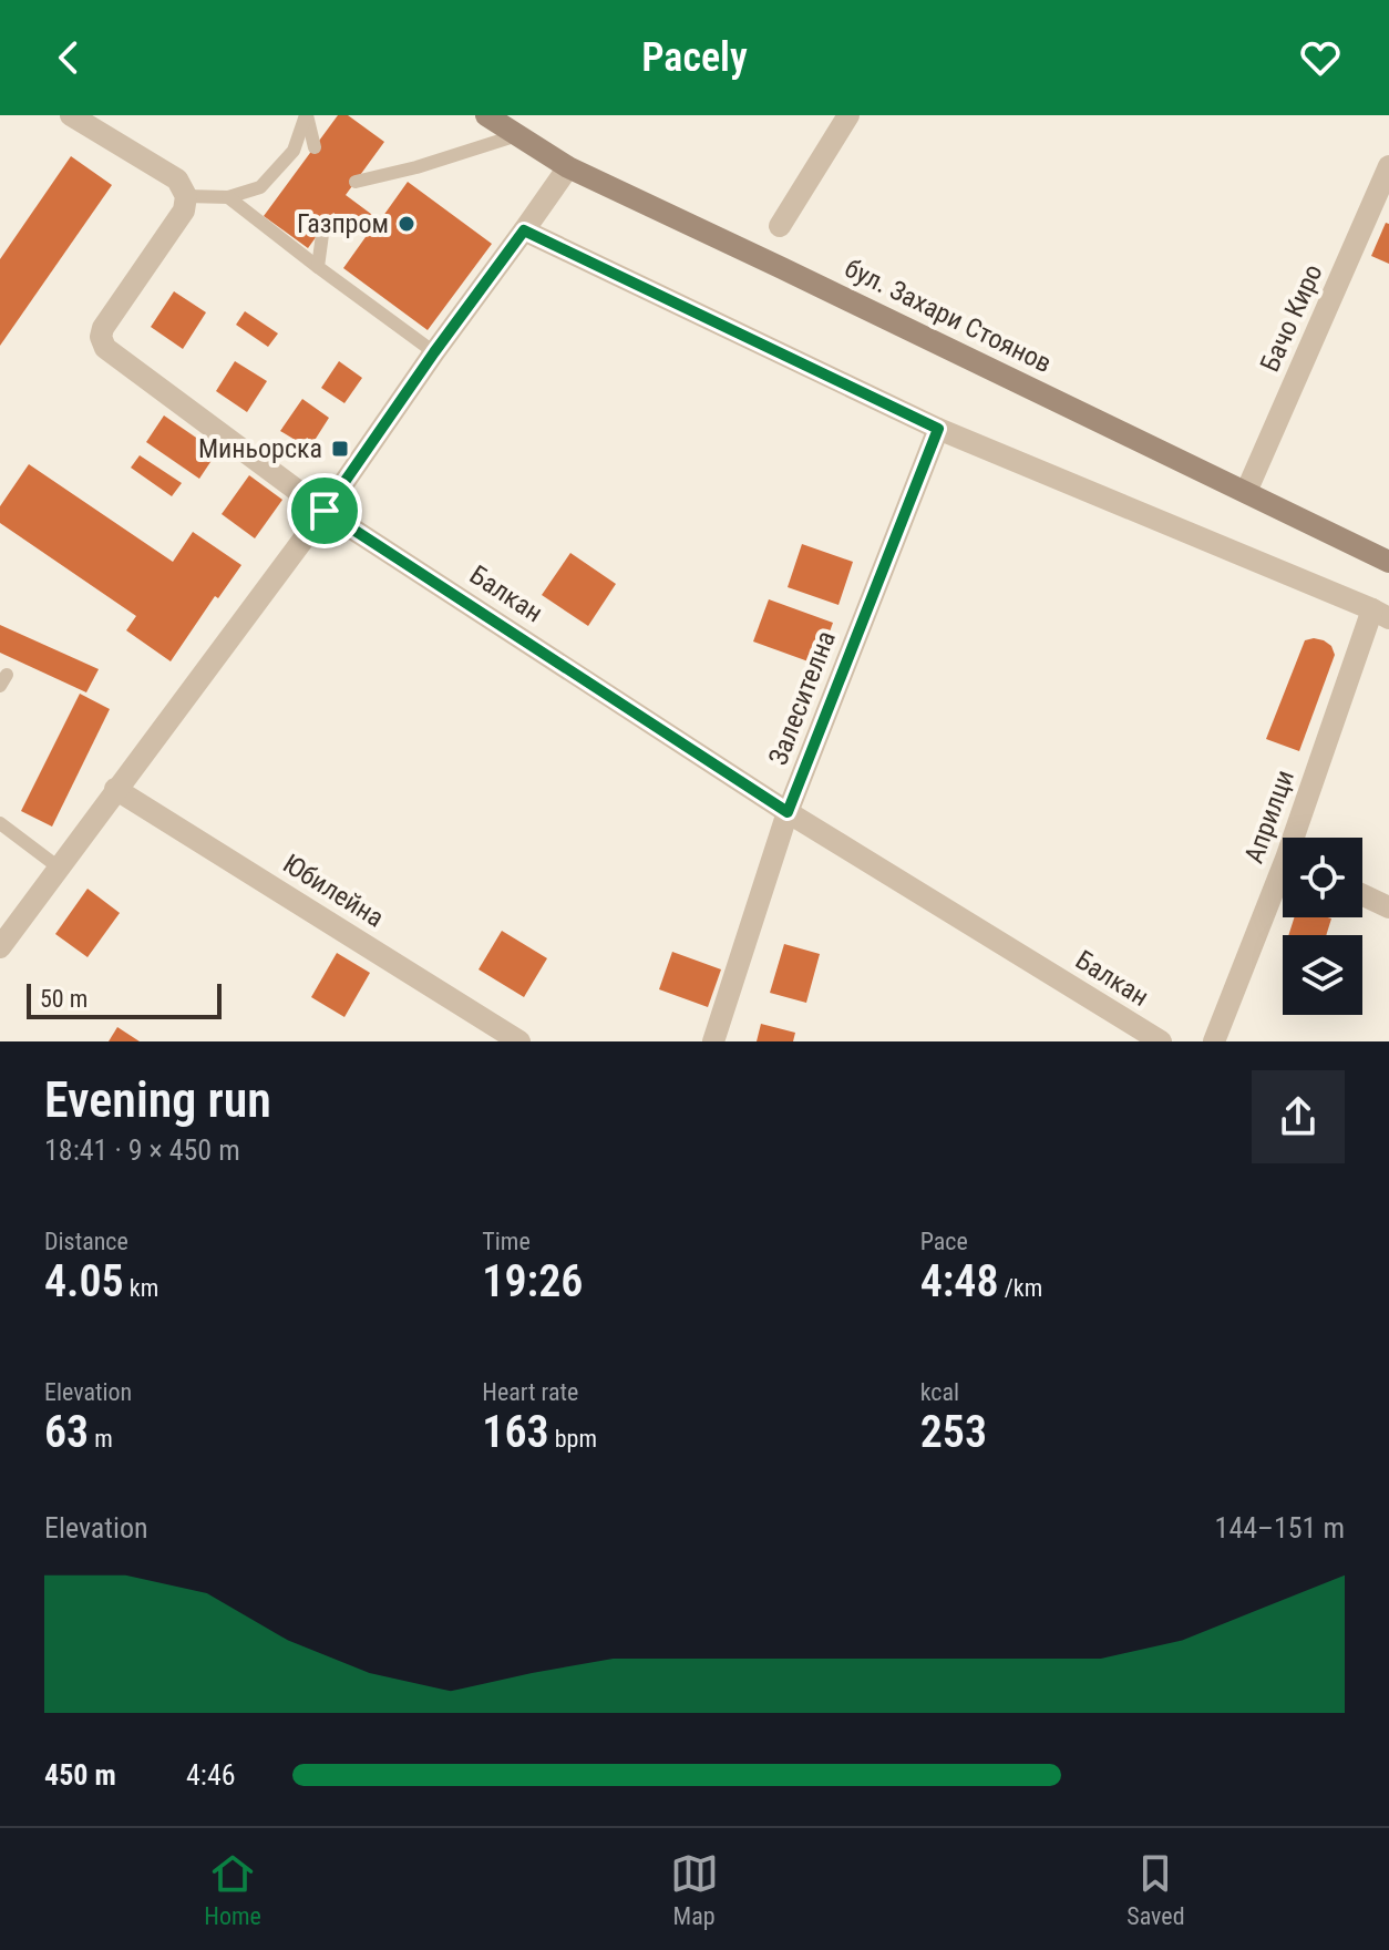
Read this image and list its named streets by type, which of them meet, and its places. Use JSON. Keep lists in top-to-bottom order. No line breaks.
{"streets":{"main road":["бул. Захари Стоянов"],"street":["Бачо Киро","Балкан","Залесителна","Априлци","Юбилейна"]},"crossings":[["бул. Захари Стоянов","Бачо Киро"],["Балкан","Залесителна"]],"places":{"other":["Газпром"],"transit":["Миньорска"]},"scale_bar":"50 m","page":{"header":"Pacely","scale":"50 m","heading":["Evening run","18:41 · 9 × 450 m"],"stats":[["Distance","4.05 km"],["Time","19:26"],["Pace","4:48 /km"],["Elevation","63 m"],["Heart rate","163 bpm"],["kcal","253"]],"chart":["Elevation","144–151 m"],"list":[{"name":"450 m","note":"4:46"}],"tabs":["Home","Map","Saved"]}}
